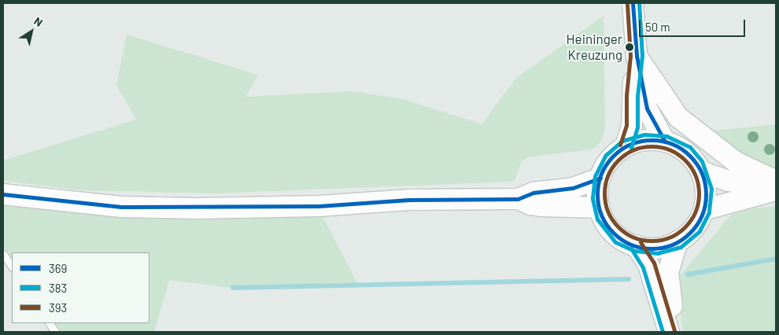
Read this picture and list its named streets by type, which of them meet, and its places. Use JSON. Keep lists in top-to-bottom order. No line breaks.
{"places":["Heininger Kreuzung"],"lines":["transit line 369","transit line 383","transit line 393"],"legend":["369","383","393"],"scale_bar":"50 m","north":"top right"}
